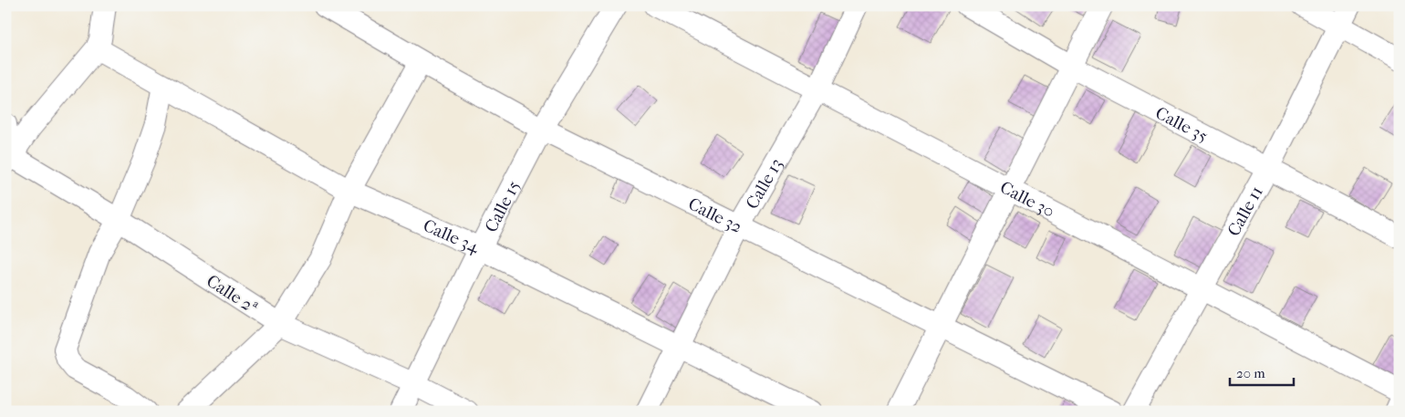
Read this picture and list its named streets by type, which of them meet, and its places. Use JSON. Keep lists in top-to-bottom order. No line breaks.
{"streets":{"street":["Calle 35","Calle 13","Calle 30","Calle 15","Calle 11","Calle 32","Calle 34","Calle 2ª"]},"crossings":[["Calle 35","Calle 11"],["Calle 13","Calle 30"],["Calle 13","Calle 32"],["Calle 13","Calle 34"],["Calle 30","Calle 11"],["Calle 15","Calle 32"],["Calle 15","Calle 34"],["Calle 15","Calle 2ª"]],"scale_bar":"20 m"}
